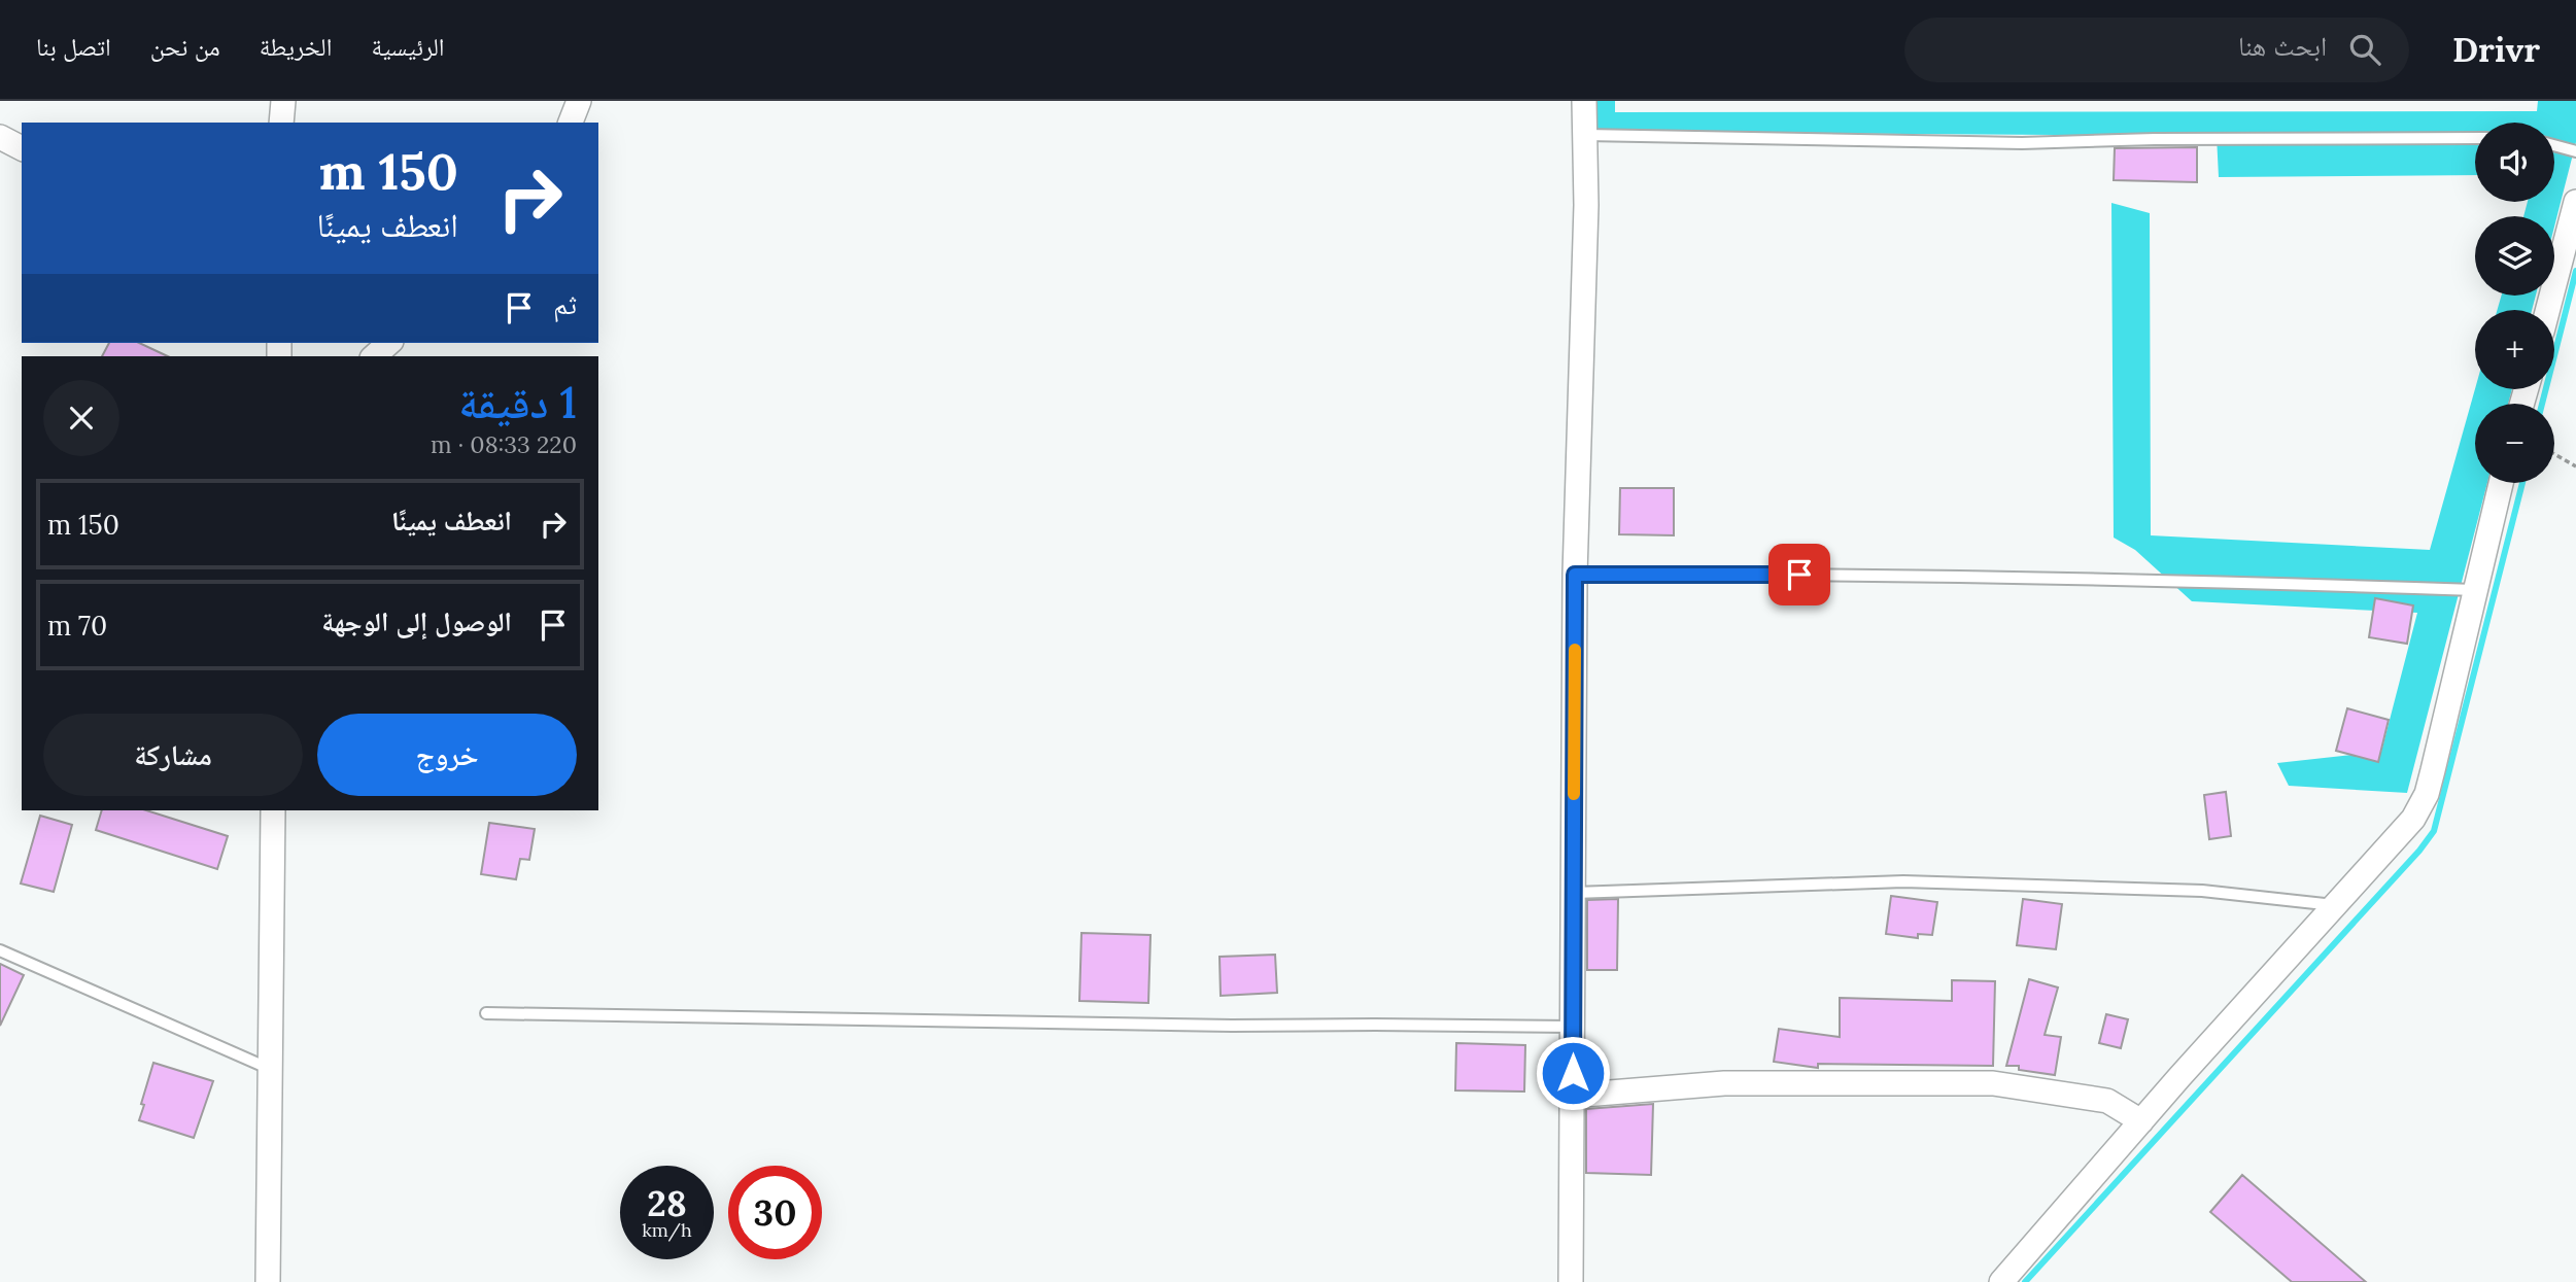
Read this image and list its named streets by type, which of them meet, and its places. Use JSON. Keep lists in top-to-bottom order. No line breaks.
{"page":{"header":"Drivr","search":"ابحث هنا","nav":["الرئيسية","الخريطة","من نحن","اتصل بنا"],"map_buttons":["+","−"],"turn":["150 m","انعطف يمينًا"],"then":"ثم","heading":["1 دقيقة","220 m · 08:33"],"list":[{"name":"انعطف يمينًا","value":"150 m"},{"name":"الوصول إلى الوجهة","value":"70 m"}],"buttons":["خروج","مشاركة"],"speed":"28 km/h","limit":"30"}}
